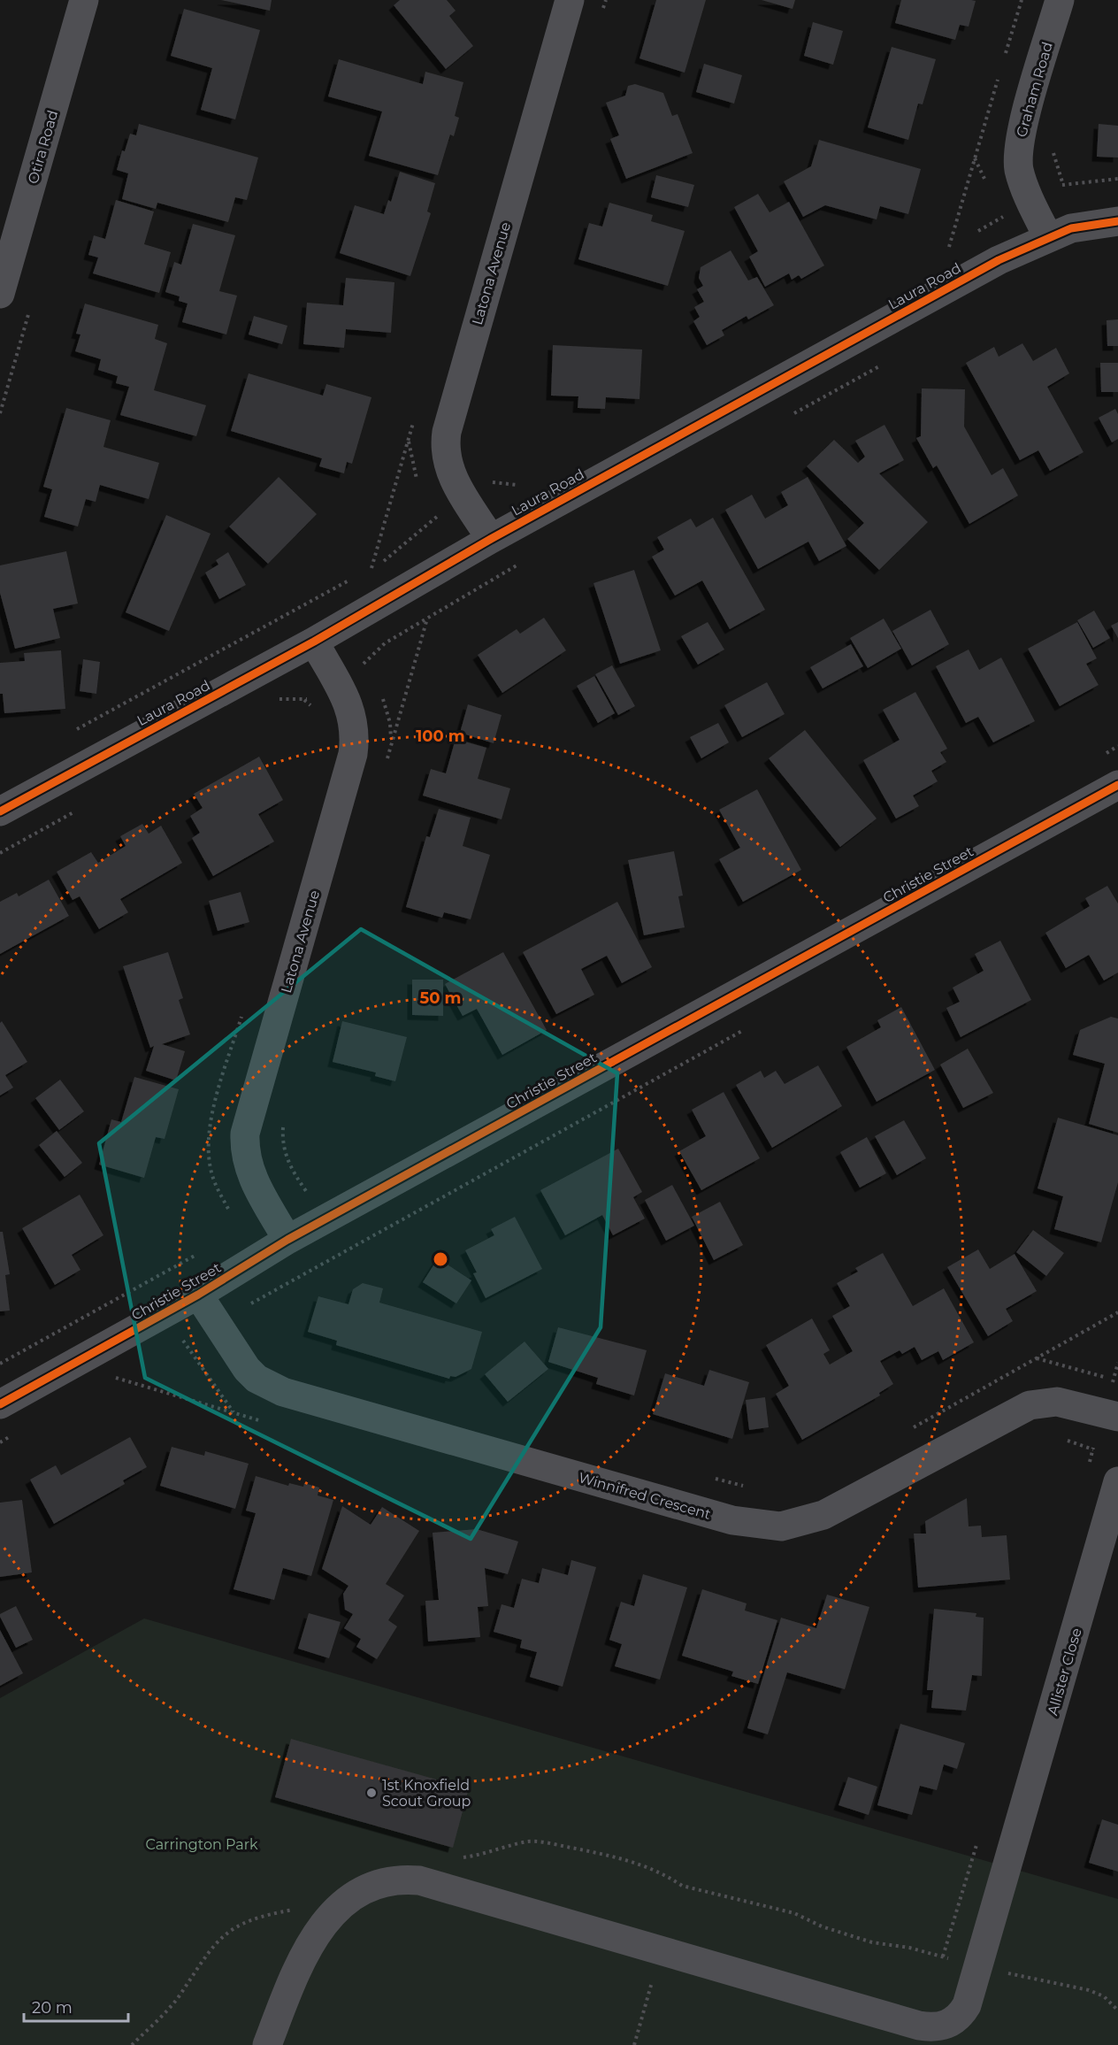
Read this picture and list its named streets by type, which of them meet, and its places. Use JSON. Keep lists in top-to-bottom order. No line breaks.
{"streets":{"street":["Graham Road","Otira Road","Latona Avenue","Laura Road","Christie Street","Winnifred Crescent","Allister Close"]},"crossings":[["Graham Road","Laura Road"],["Latona Avenue","Laura Road"],["Latona Avenue","Christie Street"],["Christie Street","Winnifred Crescent"]],"parks":["Carrington Park"],"places":["1st Knoxfield Scout Group"],"scale_bar":"20 m","rings":["100 m","50 m"]}
